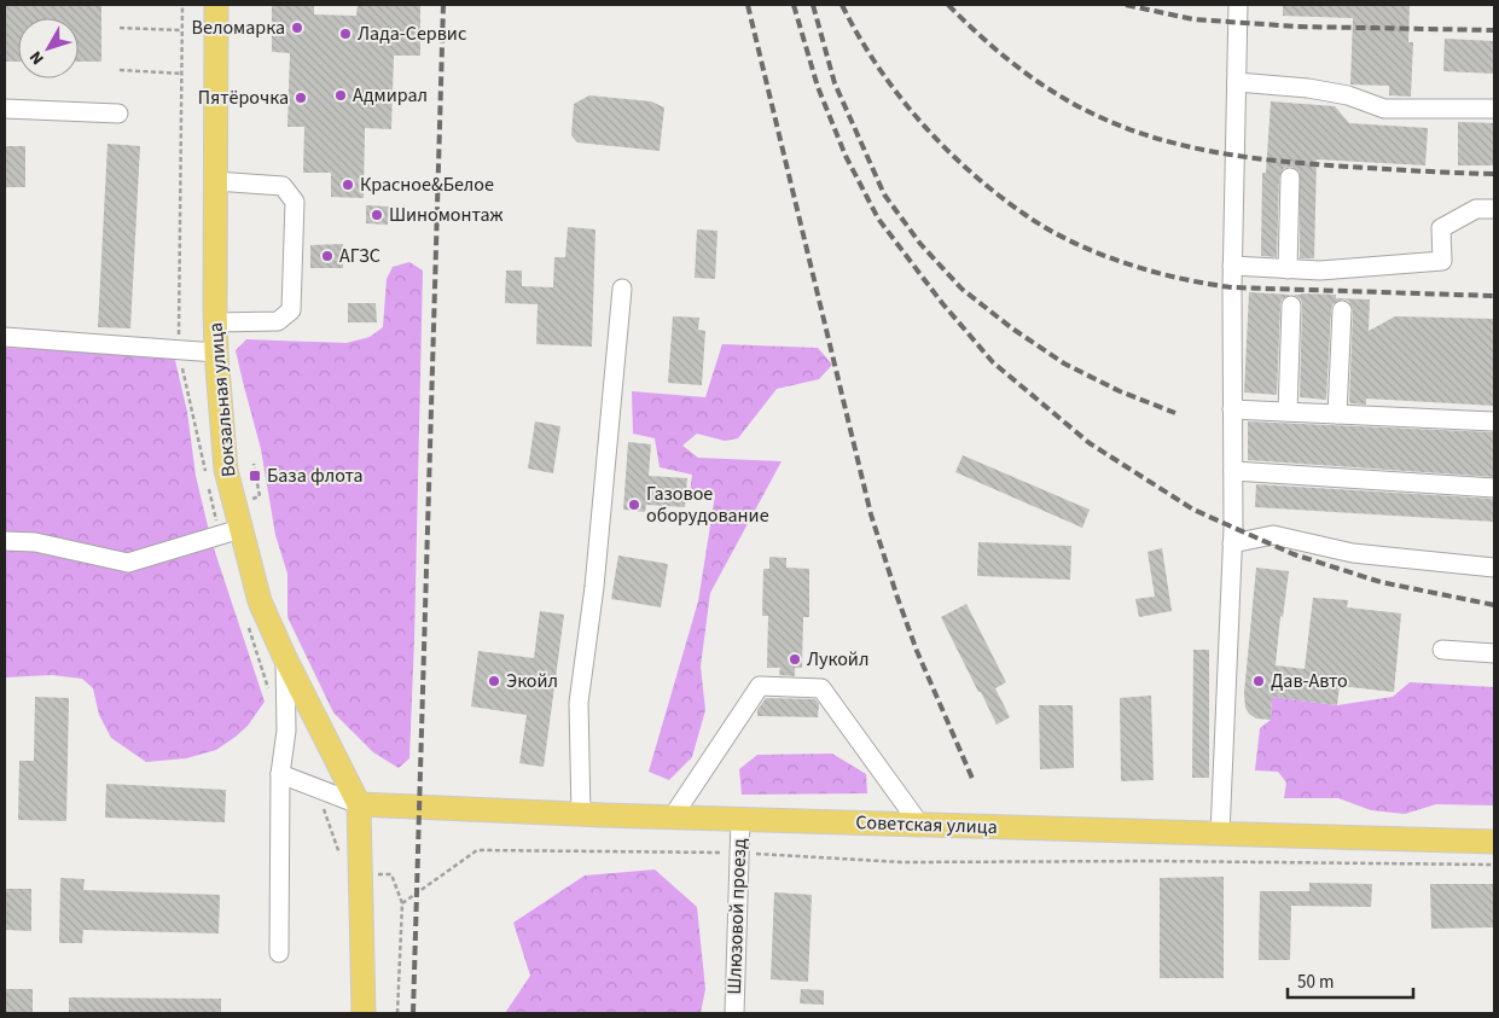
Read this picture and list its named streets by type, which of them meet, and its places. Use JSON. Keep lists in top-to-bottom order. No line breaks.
{"streets":{"main road":["Вокзальная улица","Советская улица"],"street":["Шлюзовой проезд"]},"crossings":[["Вокзальная улица","Советская улица"],["Советская улица","Шлюзовой проезд"]],"places":{"other":["Веломарка","Лада-Сервис","Адмирал","Пятёрочка","Красное&Белое","Шиномонтаж","АГЗС","Газовое оборудование","Лукойл","Экойл","Дав-Авто"],"transit":["База флота"]},"scale_bar":"50 m","north":"bottom left"}
